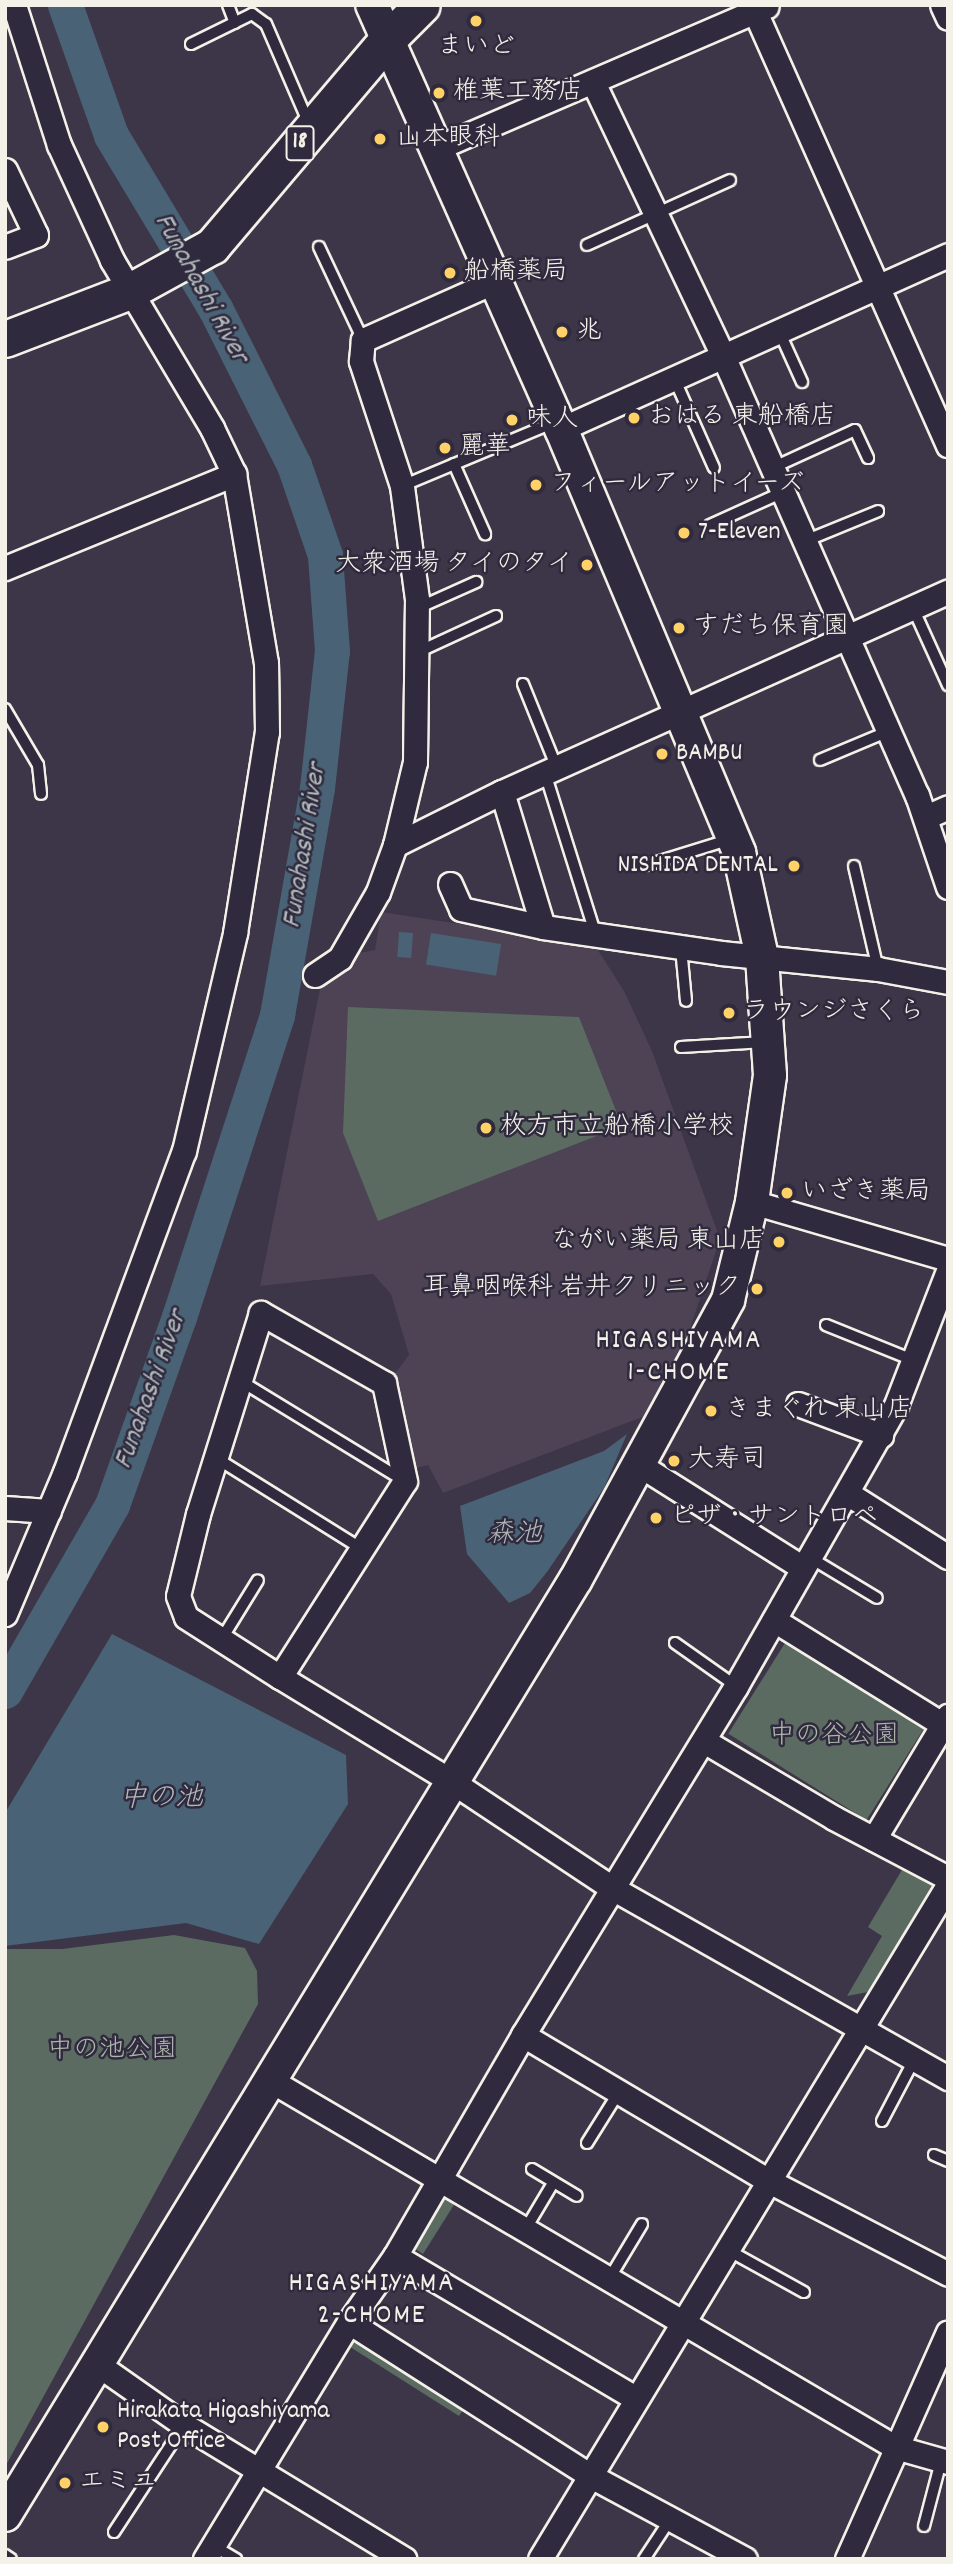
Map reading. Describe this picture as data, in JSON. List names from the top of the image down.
{
  "streets": {
    "main road": ["18"]
  },
  "districts": ["HIGASHIYAMA 1-CHOME", "HIGASHIYAMA 2-CHOME"],
  "water": ["Funahashi River", "森池", "中の池"],
  "parks": ["中の谷公園", "中の池公園"],
  "places": [
    "まいど",
    "椎葉工務店",
    "山本眼科",
    "船橋薬局",
    "兆",
    "おはる 東船橋店",
    "味人",
    "麗華",
    "フィールアットイーズ",
    "7-Eleven",
    "大衆酒場 タイのタイ",
    "すだち保育園",
    "BAMBU",
    "NISHIDA DENTAL",
    "ラウンジさくら",
    "枚方市立船橋小学校",
    "いざき薬局",
    "ながい薬局 東山店",
    "耳鼻咽喉科 岩井クリニック",
    "きまぐれ 東山店",
    "大寿司",
    "ピザ・サントロペ",
    "Hirakata Higashiyama Post Office",
    "エミユ"
  ]
}
